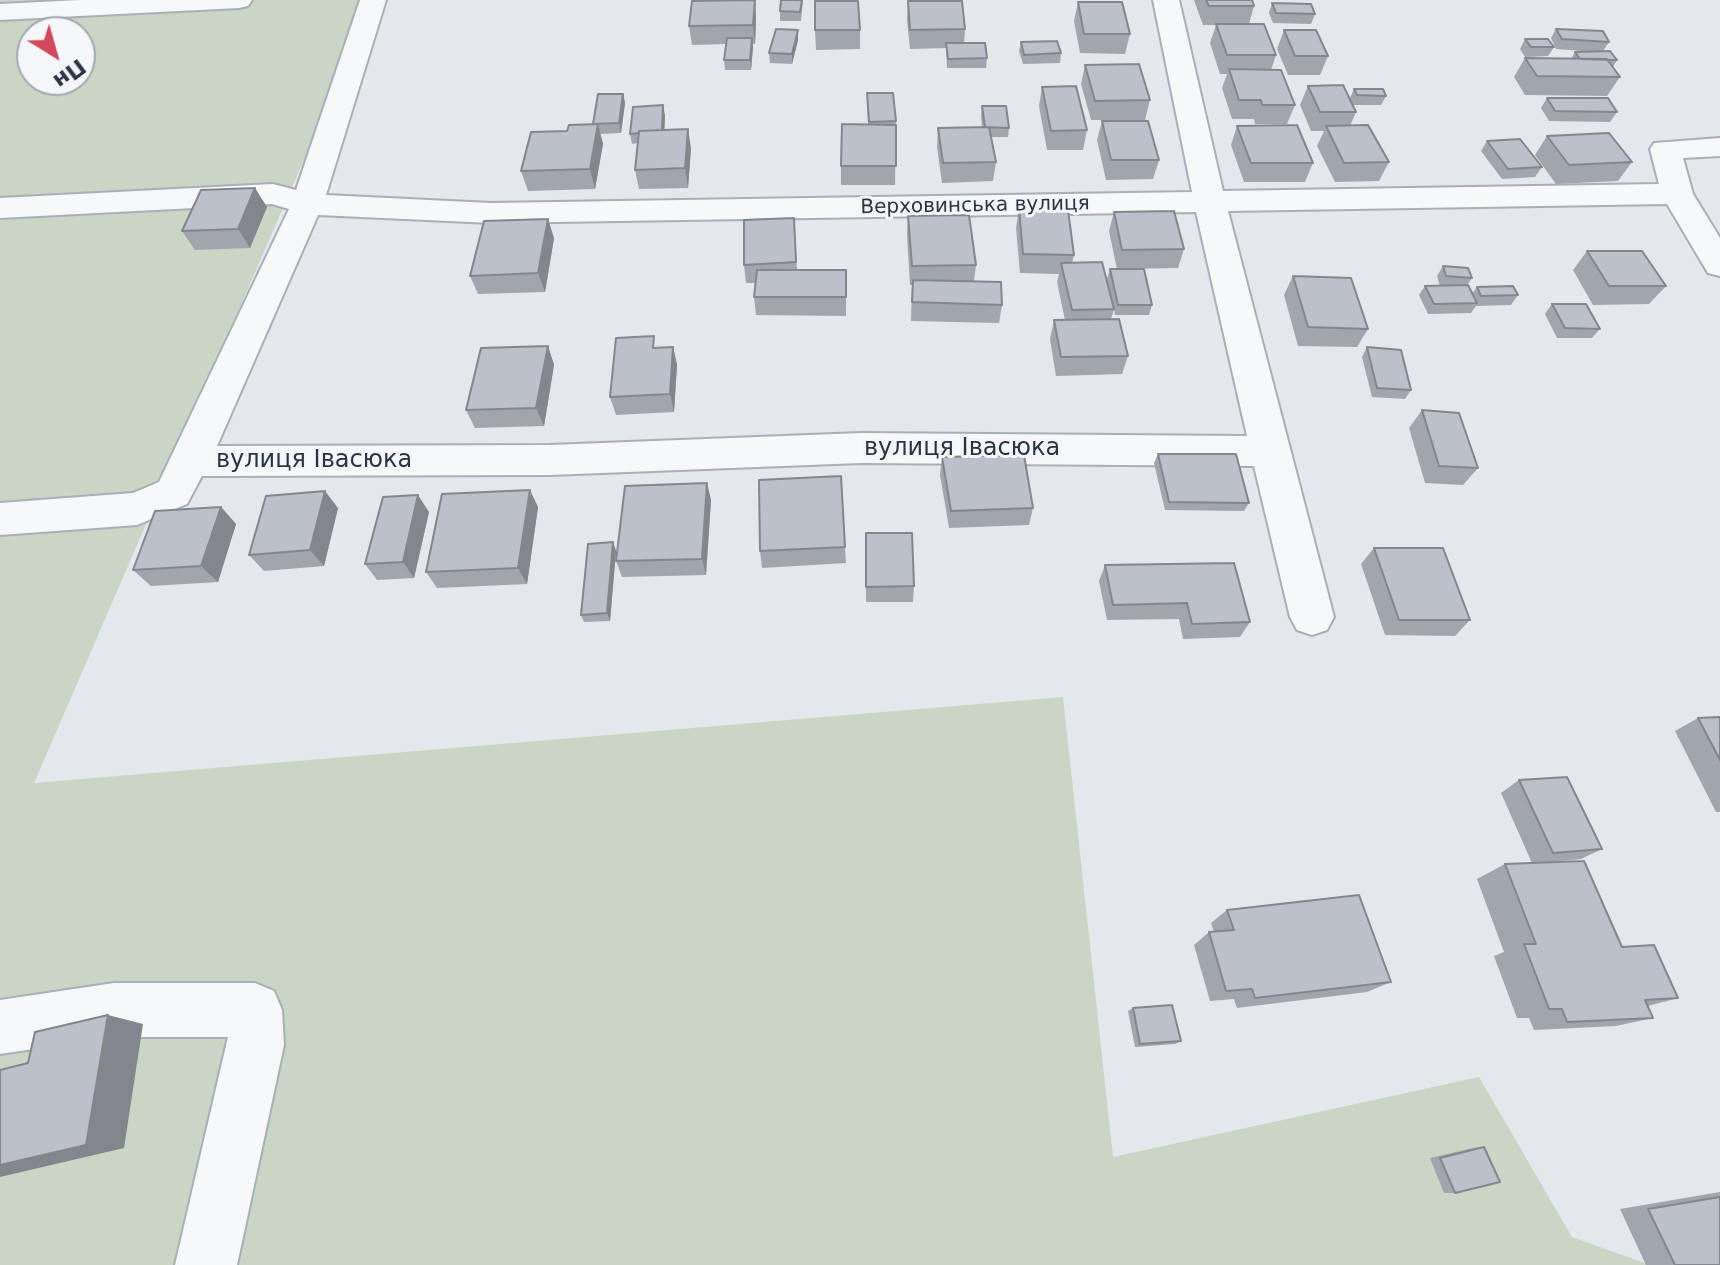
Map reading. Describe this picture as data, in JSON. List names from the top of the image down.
{
  "streets": {
    "street": ["Верховинська вулиця", "вулиця Івасюка"]
  },
  "north": "bottom right"
}
